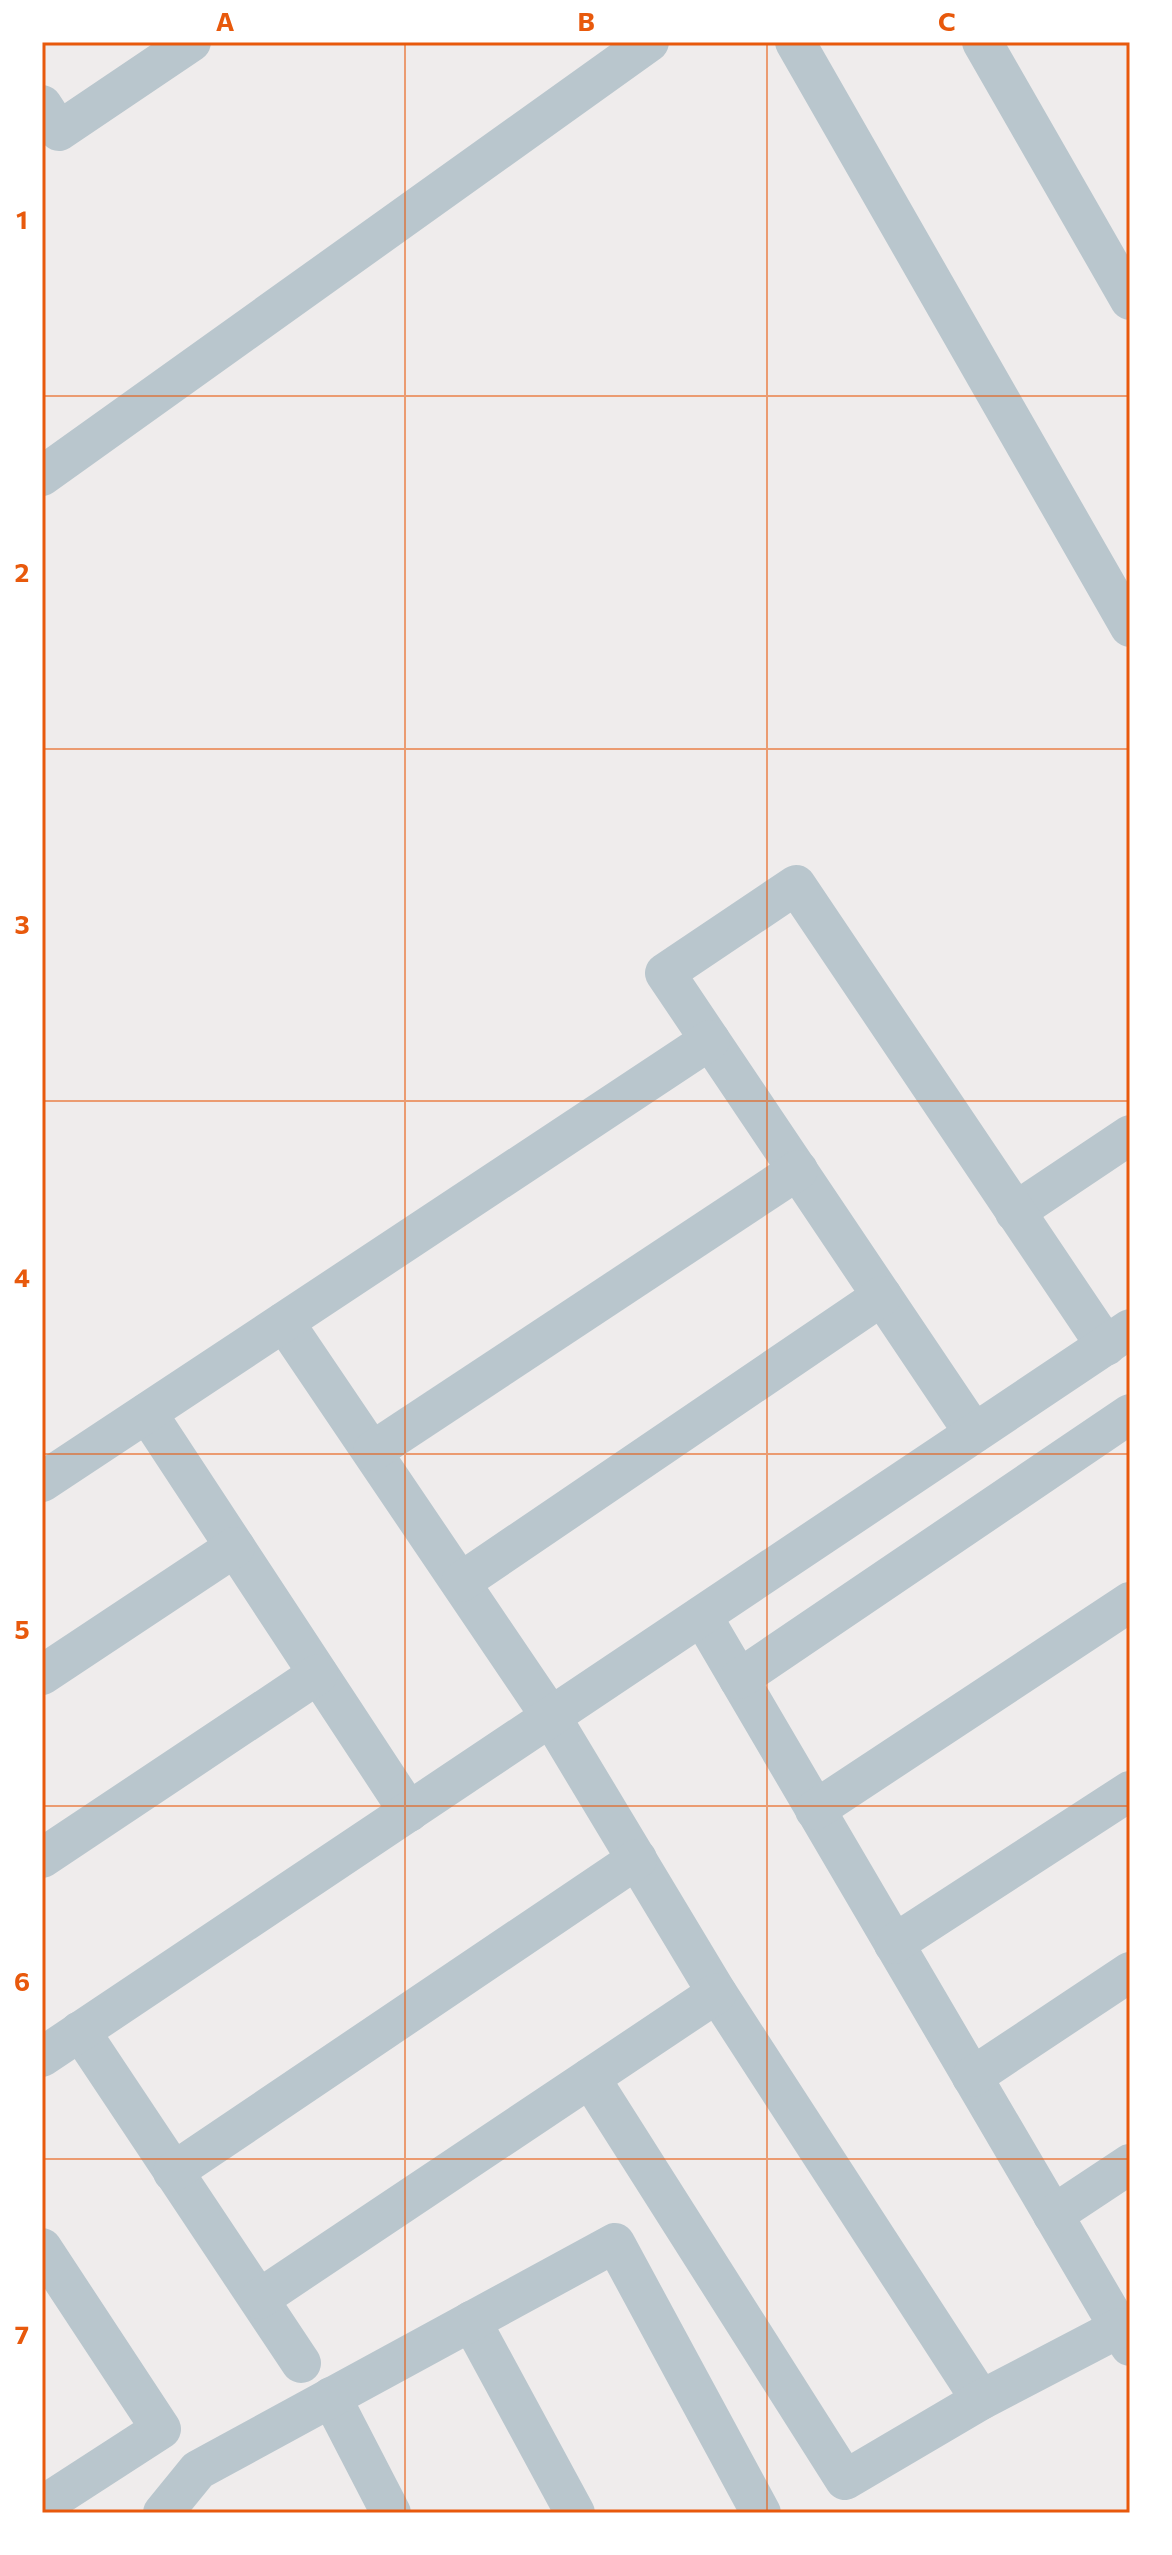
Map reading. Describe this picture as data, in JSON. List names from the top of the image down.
{
  "grid": {
    "columns": ["A", "B", "C"],
    "rows": [
      "1",
      "2",
      "3",
      "4",
      "5",
      "6",
      "7"
    ]
  }
}
